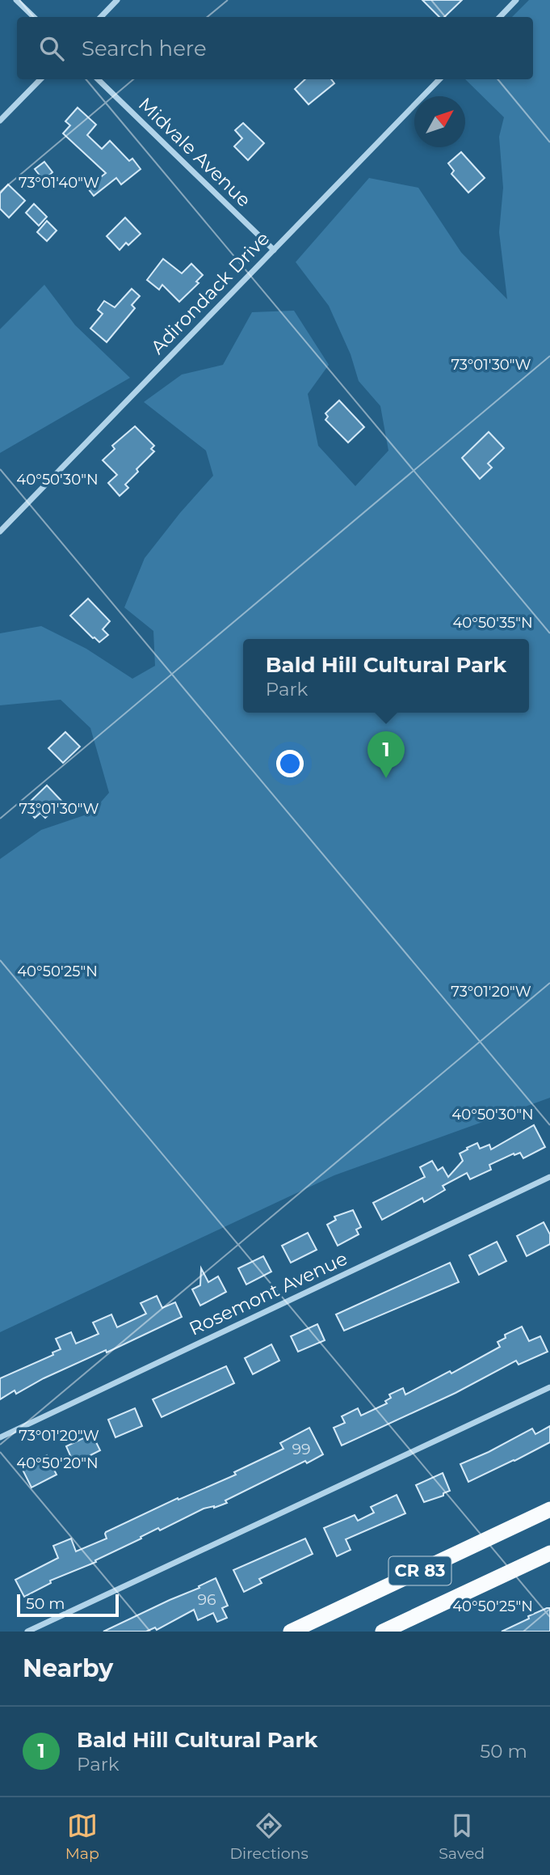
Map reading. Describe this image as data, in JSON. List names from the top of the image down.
{
  "streets": {
    "highway": ["CR 83"],
    "street": ["Midvale Avenue", "Adirondack Drive", "Rosemont Avenue"]
  },
  "crossings": [
    ["Midvale Avenue", "Adirondack Drive"]
  ],
  "house_numbers": ["99", "96"],
  "scale_bar": "50 m",
  "north": "top right",
  "page": {
    "search": "Search here",
    "popup": ["Bald Hill Cultural Park", "Park"],
    "pins": "1",
    "scale": "50 m",
    "heading": "Nearby",
    "list": [
      {
        "mark": "1",
        "name": "Bald Hill Cultural Park",
        "note": "Park",
        "value": "50 m"
      }
    ],
    "nav": ["Map", "Directions", "Saved"]
  },
  "coordinates": [
    "73°01'40\"W",
    "73°01'30\"W",
    "40°50'30\"N",
    "40°50'35\"N",
    "40°50'25\"N",
    "73°01'20\"W",
    "40°50'20\"N"
  ]
}
